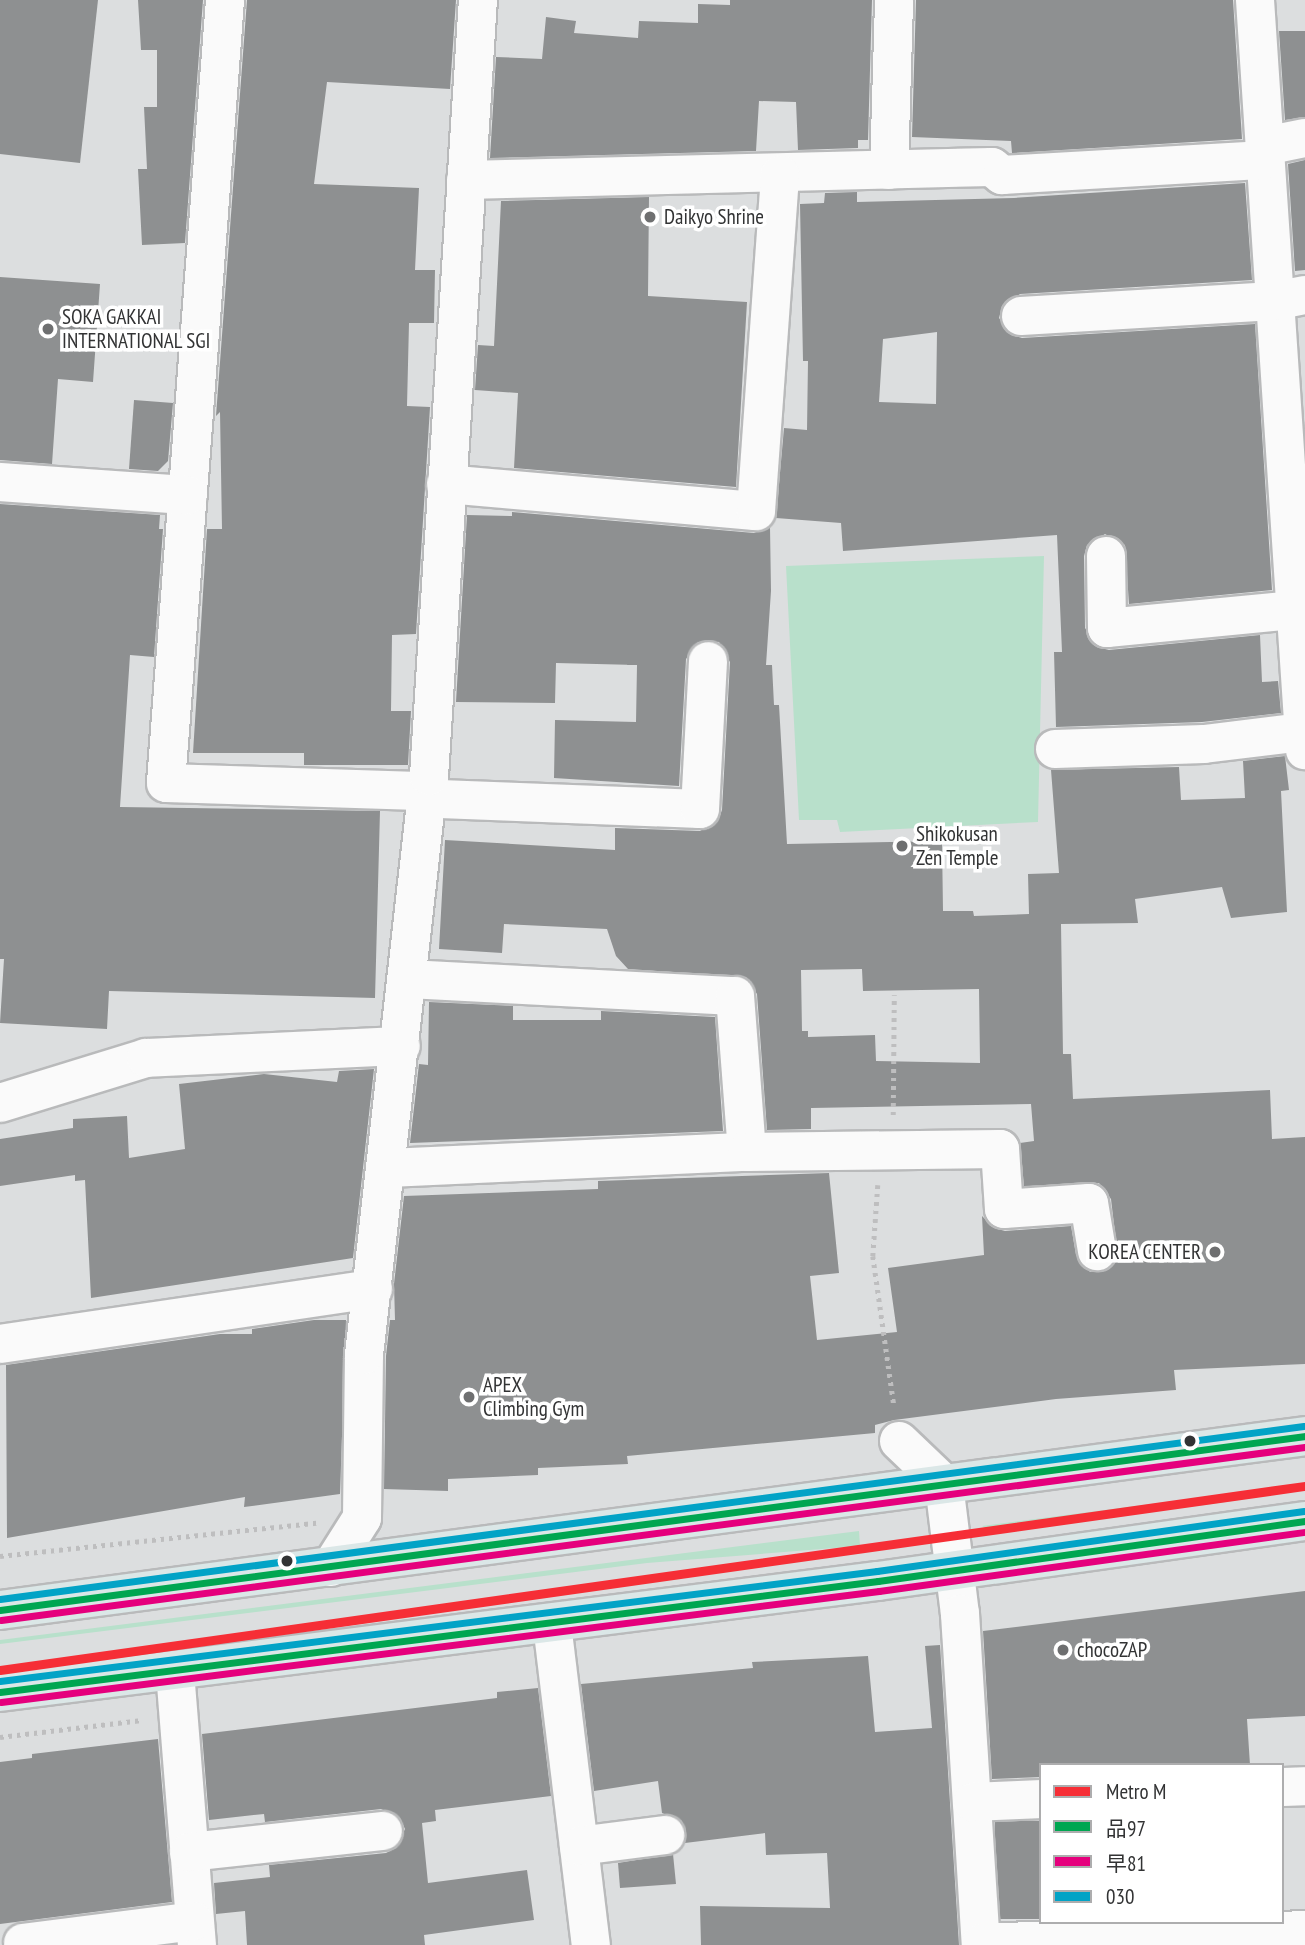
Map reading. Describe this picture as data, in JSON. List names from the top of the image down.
{
  "places": [
    "Daikyo Shrine",
    "SOKA GAKKAI INTERNATIONAL SGI",
    "Shikokusan Zen Temple",
    "KOREA CENTER",
    "APEX Climbing Gym",
    "chocoZAP"
  ],
  "lines": [
    "transit line 030",
    "transit line 品97",
    "transit line 早81",
    "metro line M"
  ],
  "legend": [
    "Metro M",
    "品97",
    "早81",
    "030"
  ]
}
